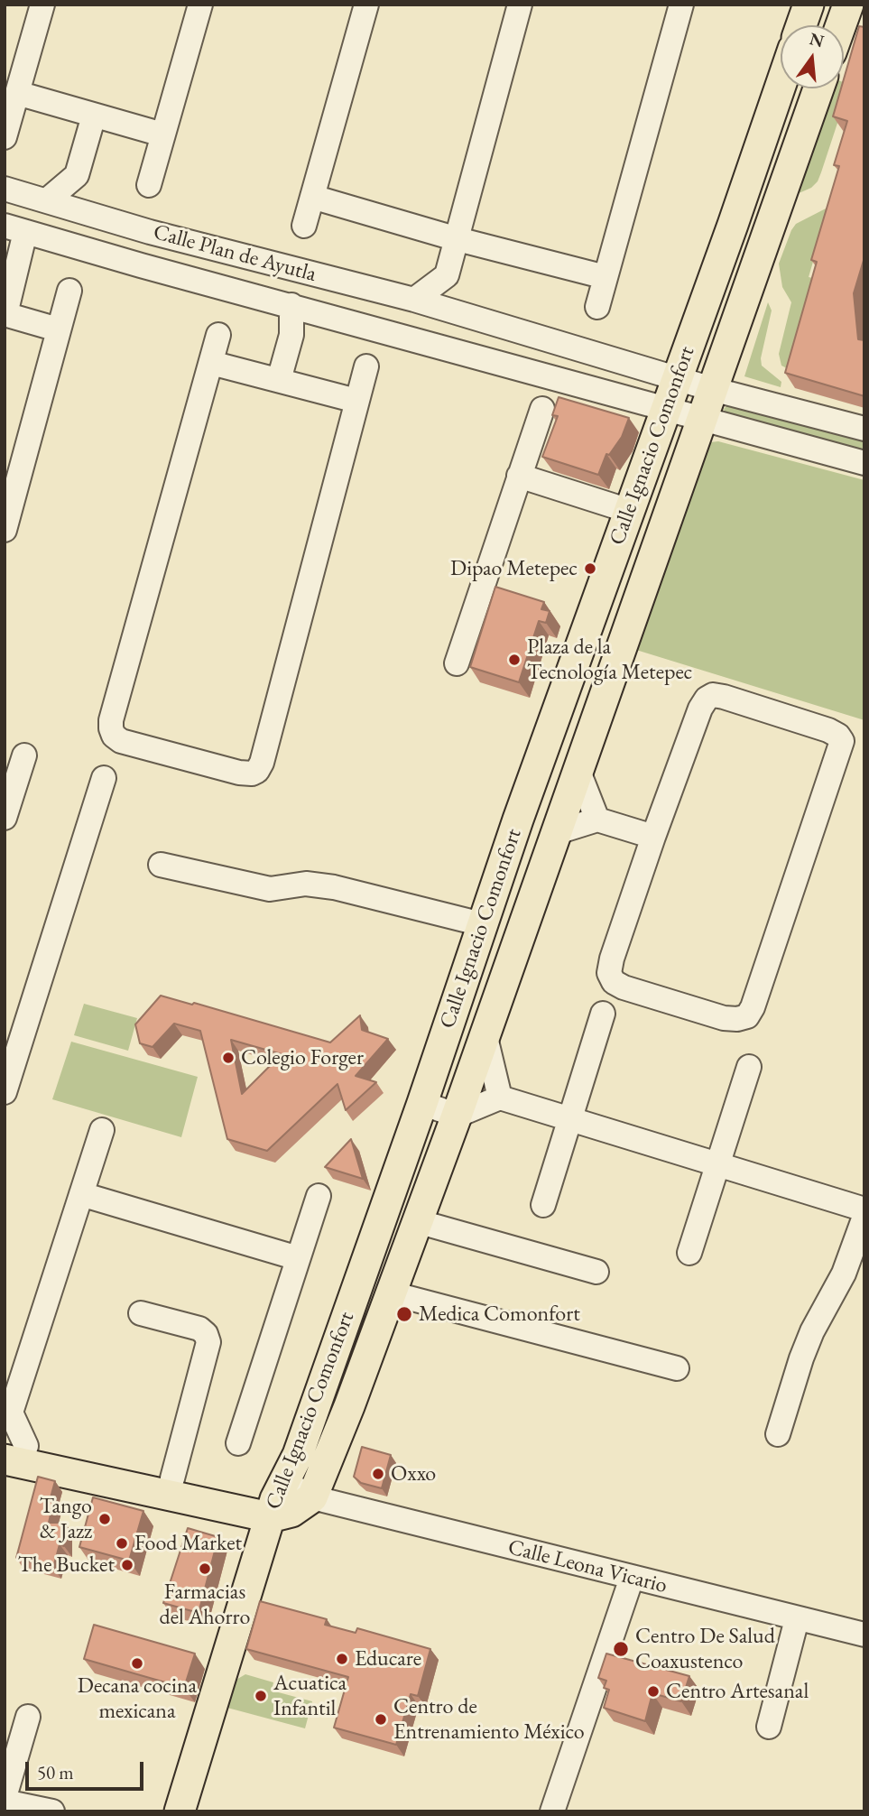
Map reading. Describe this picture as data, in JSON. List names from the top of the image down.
{
  "streets": {
    "main road": ["Calle Ignacio Comonfort"],
    "street": ["Calle Plan de Ayutla", "Calle Leona Vicario"]
  },
  "crossings": [
    ["Calle Plan de Ayutla", "Calle Ignacio Comonfort"],
    ["Calle Ignacio Comonfort", "Calle Leona Vicario"]
  ],
  "places": [
    "Dipao Metepec",
    "Plaza de la Tecnología Metepec",
    "Colegio Forger",
    "Medica Comonfort",
    "Oxxo",
    "Tango & Jazz",
    "Food Market",
    "The Bucket",
    "Farmacias del Ahorro",
    "Centro De Salud Coaxustenco",
    "Educare",
    "Decana cocina mexicana",
    "Centro Artesanal",
    "Acuatica Infantil",
    "Centro de Entrenamiento México"
  ],
  "scale_bar": "50 m",
  "north": "top"
}
